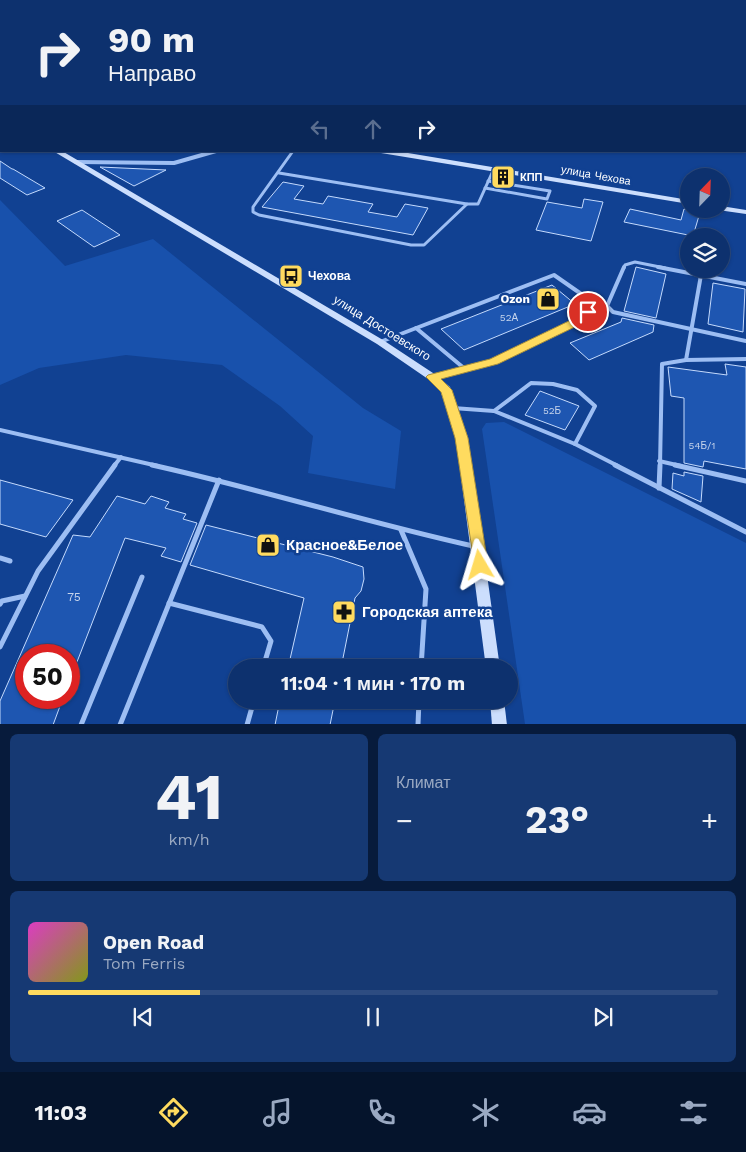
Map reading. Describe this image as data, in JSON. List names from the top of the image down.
{
  "streets": {
    "main road": ["улица Чехова", "улица Достоевского"]
  },
  "places": {
    "building": ["КПП"],
    "bus stop": ["Чехова"],
    "shop": ["Ozon", "Красное&Белое"],
    "pharmacy": ["Городская аптека"]
  },
  "house_numbers": [
    "52А",
    "52Б",
    "54Б/1",
    "75"
  ],
  "north": "top right",
  "page": {
    "turn": ["90 m", "Направо"],
    "limit": "50",
    "trip": "11:04 · 1 мин · 170 m",
    "tile": [
      ["41", "km/h"],
      "Климат"
    ],
    "heat": ["−", "23°", "+"],
    "song": ["Open Road", "Tom Ferris"],
    "tabs": "11:03"
  }
}
